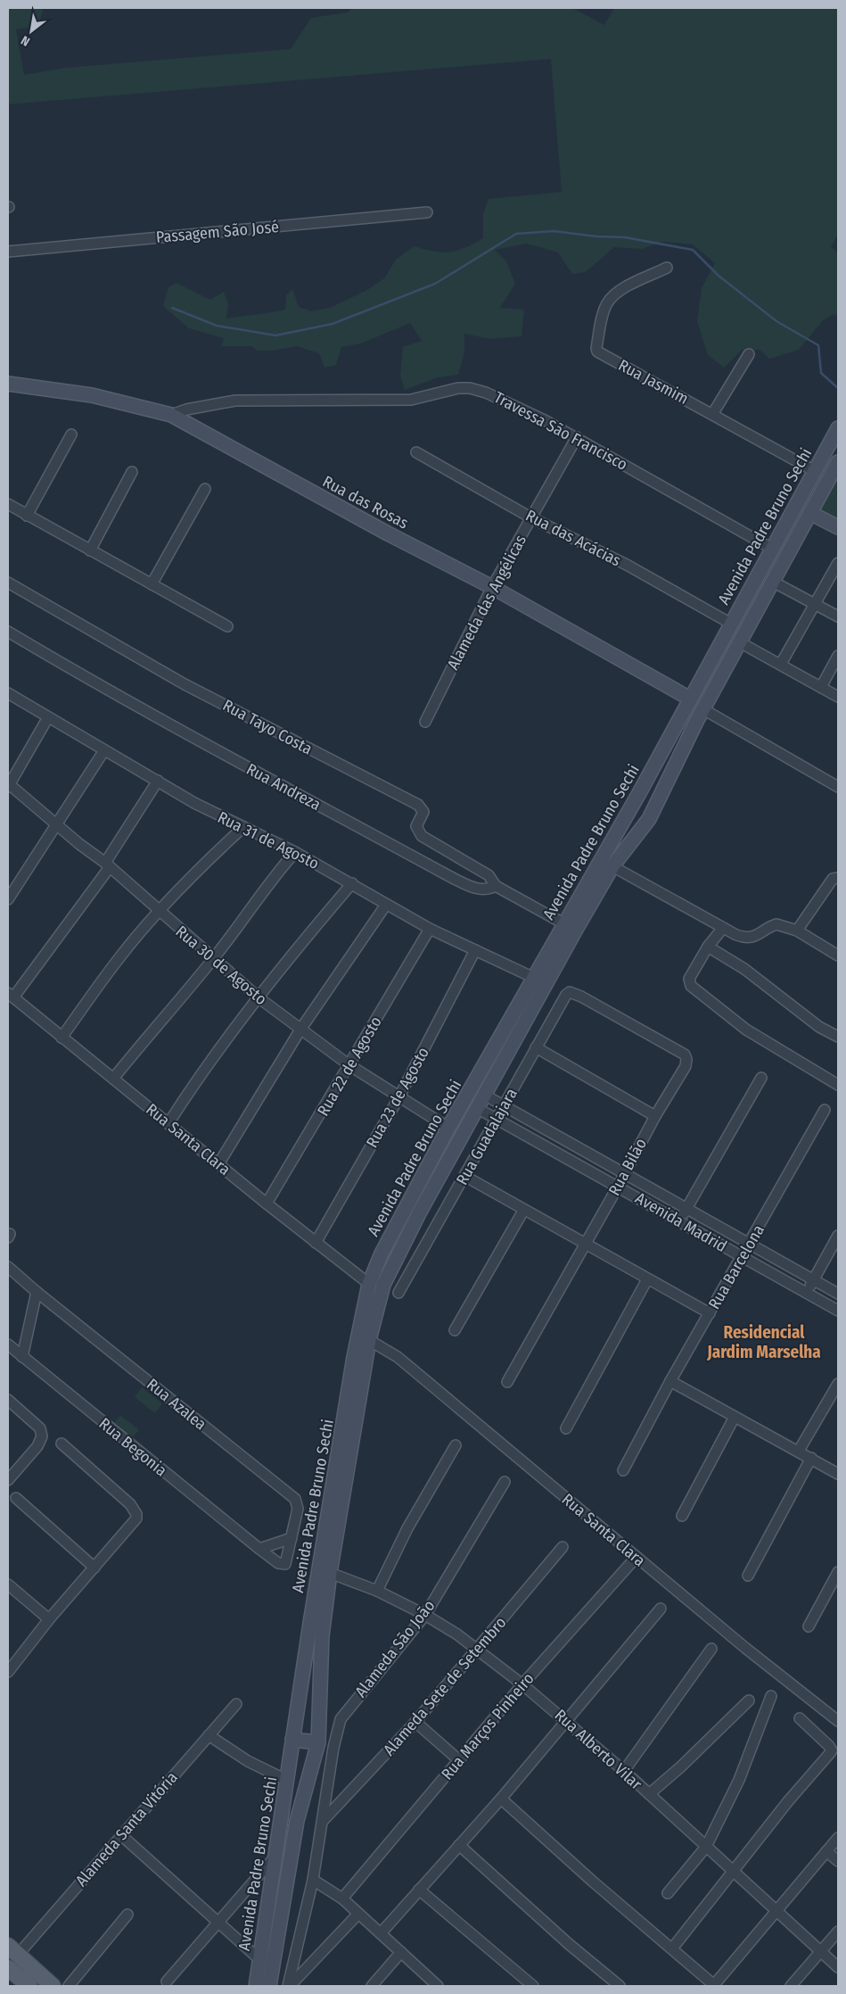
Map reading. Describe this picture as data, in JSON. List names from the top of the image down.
{
  "streets": {
    "main road": ["Rua das Rosas", "Avenida Padre Bruno Sechi"],
    "street": [
      "Passagem São José",
      "Rua Jasmim",
      "Travessa São Francisco",
      "Rua das Acácias",
      "Alameda das Angélicas",
      "Rua Tayo Costa",
      "Rua Andreza",
      "Rua 31 de Agosto",
      "Rua 30 de Agosto",
      "Rua 22 de Agosto",
      "Rua 23 de Agosto",
      "Rua Guadalajara",
      "Rua Santa Clara",
      "Rua Bilão",
      "Avenida Madrid",
      "Rua Barcelona",
      "Rua Azalea",
      "Rua Begonia",
      "Alameda São João",
      "Alameda Sete de Setembro",
      "Rua Marços Pinheiro",
      "Rua Alberto Vilar",
      "Alameda Santa Vitória"
    ]
  },
  "crossings": [
    ["Rua Jasmim", "Avenida Padre Bruno Sechi"],
    ["Travessa São Francisco", "Rua das Rosas"],
    ["Travessa São Francisco", "Avenida Padre Bruno Sechi"],
    ["Travessa São Francisco", "Alameda das Angélicas"],
    ["Rua das Rosas", "Avenida Padre Bruno Sechi"],
    ["Rua das Rosas", "Alameda das Angélicas"],
    ["Avenida Padre Bruno Sechi", "Rua das Acácias"],
    ["Avenida Padre Bruno Sechi", "Rua 31 de Agosto"],
    ["Avenida Padre Bruno Sechi", "Rua 30 de Agosto"],
    ["Avenida Padre Bruno Sechi", "Rua Santa Clara"],
    ["Avenida Padre Bruno Sechi", "Avenida Madrid"],
    ["Avenida Padre Bruno Sechi", "Rua Alberto Vilar"],
    ["Rua das Acácias", "Alameda das Angélicas"],
    ["Rua Tayo Costa", "Rua Andreza"],
    ["Rua 31 de Agosto", "Rua 22 de Agosto"],
    ["Rua 31 de Agosto", "Rua 23 de Agosto"],
    ["Rua 30 de Agosto", "Rua 22 de Agosto"],
    ["Rua 30 de Agosto", "Rua 23 de Agosto"],
    ["Rua 22 de Agosto", "Rua Santa Clara"],
    ["Rua 23 de Agosto", "Rua Santa Clara"],
    ["Rua Guadalajara", "Rua Bilão"],
    ["Rua Guadalajara", "Avenida Madrid"],
    ["Rua Santa Clara", "Rua Marços Pinheiro"],
    ["Rua Bilão", "Avenida Madrid"],
    ["Avenida Madrid", "Rua Barcelona"],
    ["Rua Azalea", "Rua Begonia"],
    ["Alameda São João", "Alameda Sete de Setembro"],
    ["Alameda São João", "Rua Alberto Vilar"],
    ["Alameda Sete de Setembro", "Rua Alberto Vilar"],
    ["Rua Marços Pinheiro", "Rua Alberto Vilar"]
  ],
  "districts": ["Residencial Jardim Marselha"],
  "north": "bottom left"
}
